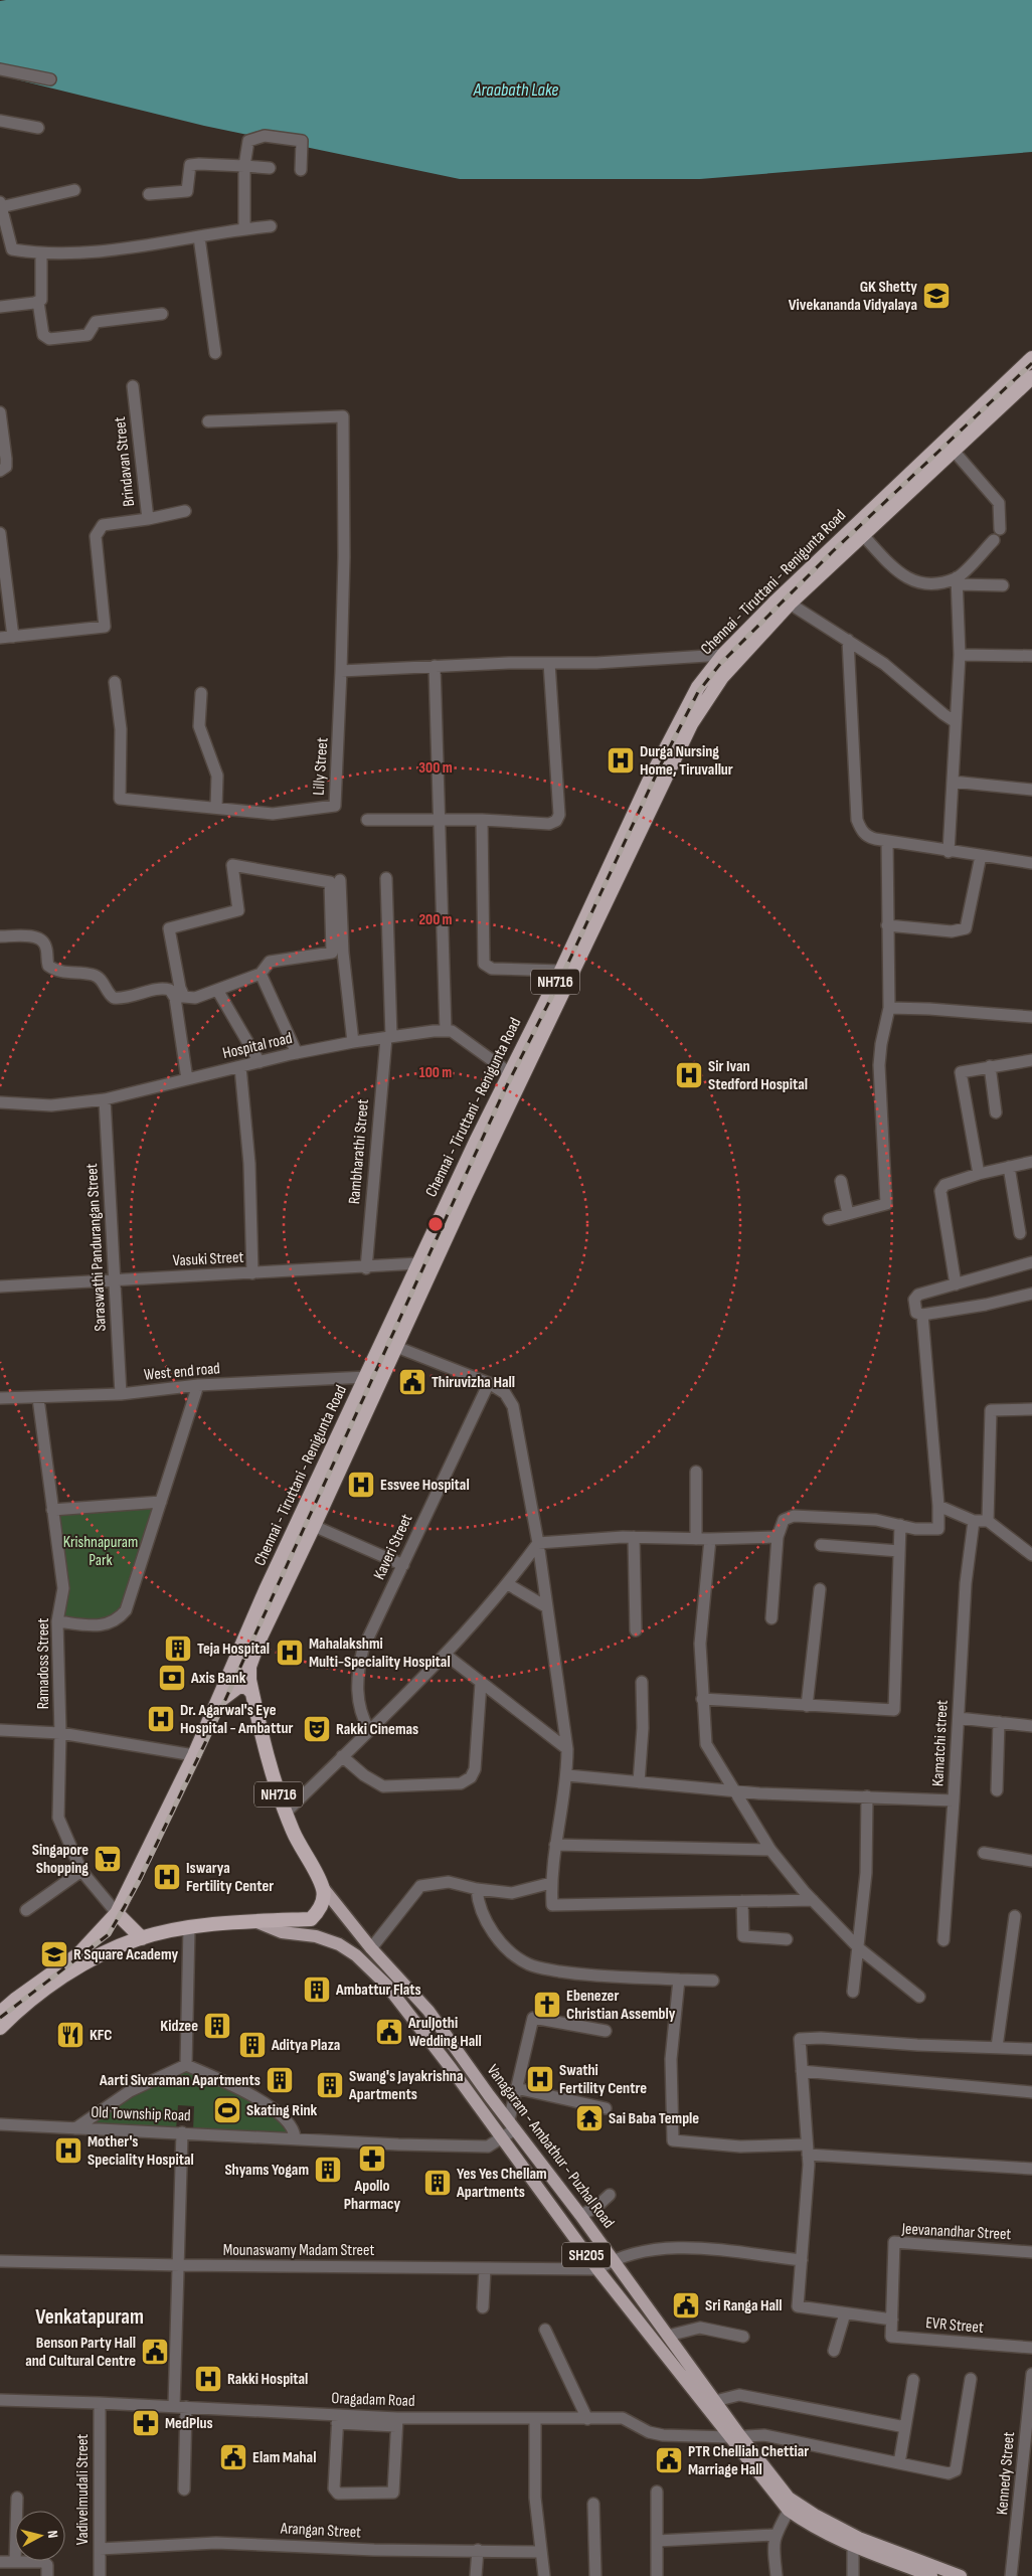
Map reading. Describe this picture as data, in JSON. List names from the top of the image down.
{
  "streets": {
    "highway": ["Chennai - Tiruttani - Renigunta Road", "NH716", "Vanagaram - Ambathur - Puzhal Road"],
    "main road": ["SH205"],
    "street": [
      "Brindavan Street",
      "Lilly Street",
      "Hospital road",
      "Rambharathi Street",
      "Saraswathi Pandurangan Street",
      "Vasuki Street",
      "West end road",
      "Kaveri Street",
      "Ramadoss Street",
      "Kamatchi street",
      "Old Township Road",
      "Jeevanandhar Street",
      "Mounaswamy Madam Street",
      "EVR Street",
      "Oragadam Road",
      "Kennedy Street",
      "Vadivelmudali Street",
      "Arangan Street"
    ]
  },
  "crossings": [
    ["Chennai - Tiruttani - Renigunta Road", "Vasuki Street"],
    ["Chennai - Tiruttani - Renigunta Road", "West end road"],
    ["Chennai - Tiruttani - Renigunta Road", "Ramadoss Street"],
    ["Chennai - Tiruttani - Renigunta Road", "Vanagaram - Ambathur - Puzhal Road"],
    ["Hospital road", "Rambharathi Street"],
    ["Hospital road", "Saraswathi Pandurangan Street"],
    ["Rambharathi Street", "Vasuki Street"],
    ["Saraswathi Pandurangan Street", "Vasuki Street"],
    ["Saraswathi Pandurangan Street", "West end road"],
    ["West end road", "Ramadoss Street"],
    ["Old Township Road", "Vanagaram - Ambathur - Puzhal Road"],
    ["Vanagaram - Ambathur - Puzhal Road", "Mounaswamy Madam Street"],
    ["Vanagaram - Ambathur - Puzhal Road", "Oragadam Road"],
    ["Jeevanandhar Street", "EVR Street"],
    ["Oragadam Road", "Vadivelmudali Street"],
    ["Vadivelmudali Street", "Arangan Street"]
  ],
  "districts": ["Venkatapuram"],
  "water": ["Araabath Lake"],
  "parks": ["Krishnapuram Park"],
  "places": {
    "school or university": ["GK Shetty Vivekananda Vidyalaya", "R Square Academy"],
    "hospital": [
      "Durga Nursing Home, Tiruvallur",
      "Sir Ivan Stedford Hospital",
      "Essvee Hospital",
      "Mahalakshmi Multi-Speciality Hospital",
      "Dr. Agarwal's Eye Hospital - Ambattur",
      "Iswarya Fertility Center",
      "Swathi Fertility Centre",
      "Mother's Speciality Hospital",
      "Rakki Hospital"
    ],
    "public building": [
      "Thiruvizha Hall",
      "ArulJothi Wedding Hall",
      "Sri Ranga Hall",
      "Benson Party Hall and Cultural Centre",
      "Elam Mahal",
      "PTR Chelliah Chettiar Marriage Hall"
    ],
    "building": [
      "Teja Hospital",
      "Ambattur Flats",
      "Kidzee",
      "Aditya Plaza",
      "Aarti Sivaraman Apartments",
      "Swang's Jayakrishna Apartments",
      "Shyams Yogam",
      "Yes Yes Chellam Apartments"
    ],
    "bank": ["Axis Bank"],
    "theatre": ["Rakki Cinemas"],
    "supermarket": ["Singapore Shopping"],
    "church": ["Ebenezer Christian Assembly"],
    "restaurant": ["KFC"],
    "sports": ["Skating Rink"],
    "temple": ["Sai Baba Temple"],
    "pharmacy": ["Apollo Pharmacy", "MedPlus"]
  },
  "north": "right",
  "rings": ["300 m", "200 m", "100 m"]
}
